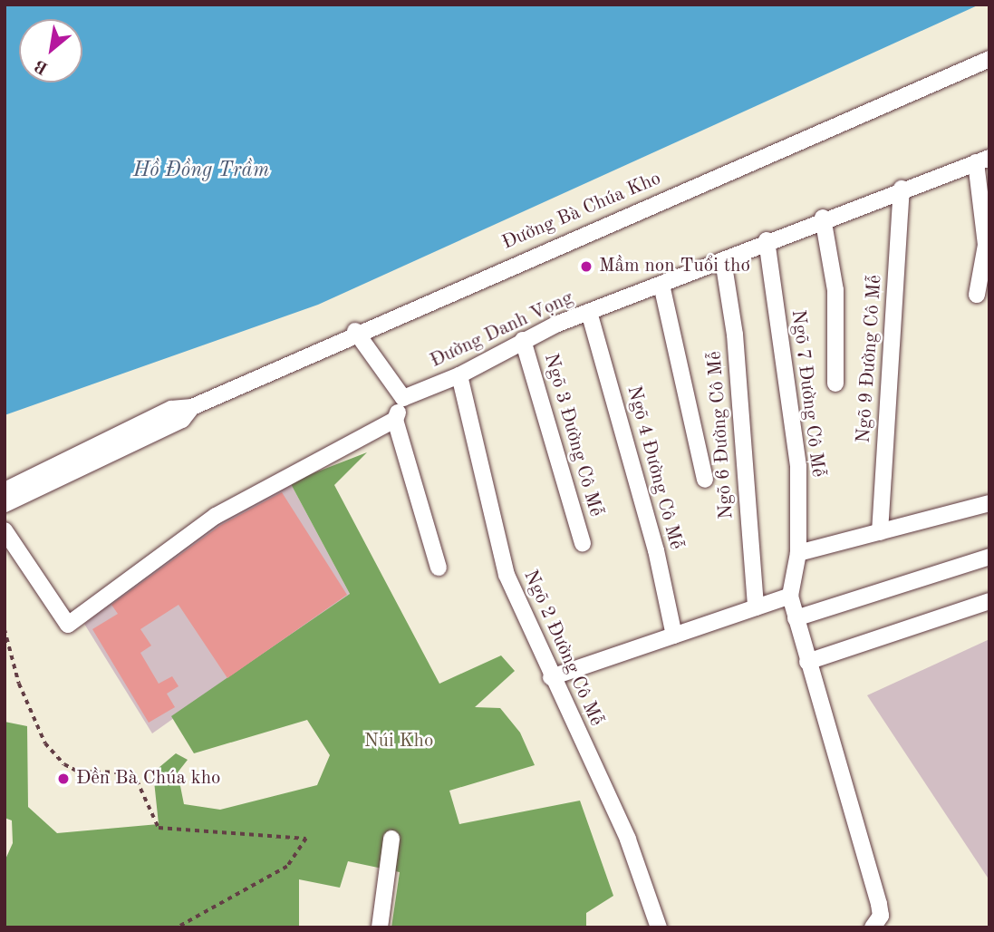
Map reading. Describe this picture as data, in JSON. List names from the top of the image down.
{
  "streets": {
    "street": [
      "Đường Bà Chúa Kho",
      "Đường Danh Vọng",
      "Ngõ 9 Đường Cô Mễ",
      "Ngõ 7 Đường Cô Mễ",
      "Ngõ 3 Đường Cô Mễ",
      "Ngõ 6 Đường Cô Mễ",
      "Ngõ 4 Đường Cô Mễ",
      "Ngõ 2 Đường Cô Mễ"
    ]
  },
  "crossings": [
    ["Đường Danh Vọng", "Ngõ 9 Đường Cô Mễ"],
    ["Đường Danh Vọng", "Ngõ 7 Đường Cô Mễ"],
    ["Đường Danh Vọng", "Ngõ 3 Đường Cô Mễ"],
    ["Đường Danh Vọng", "Ngõ 6 Đường Cô Mễ"],
    ["Đường Danh Vọng", "Ngõ 4 Đường Cô Mễ"],
    ["Đường Danh Vọng", "Ngõ 2 Đường Cô Mễ"]
  ],
  "water": ["Hồ Đồng Trầm"],
  "parks": ["Núi Kho"],
  "places": ["Mầm non Tuổi thơ", "Đền Bà Chúa kho"],
  "north": "bottom left"
}
